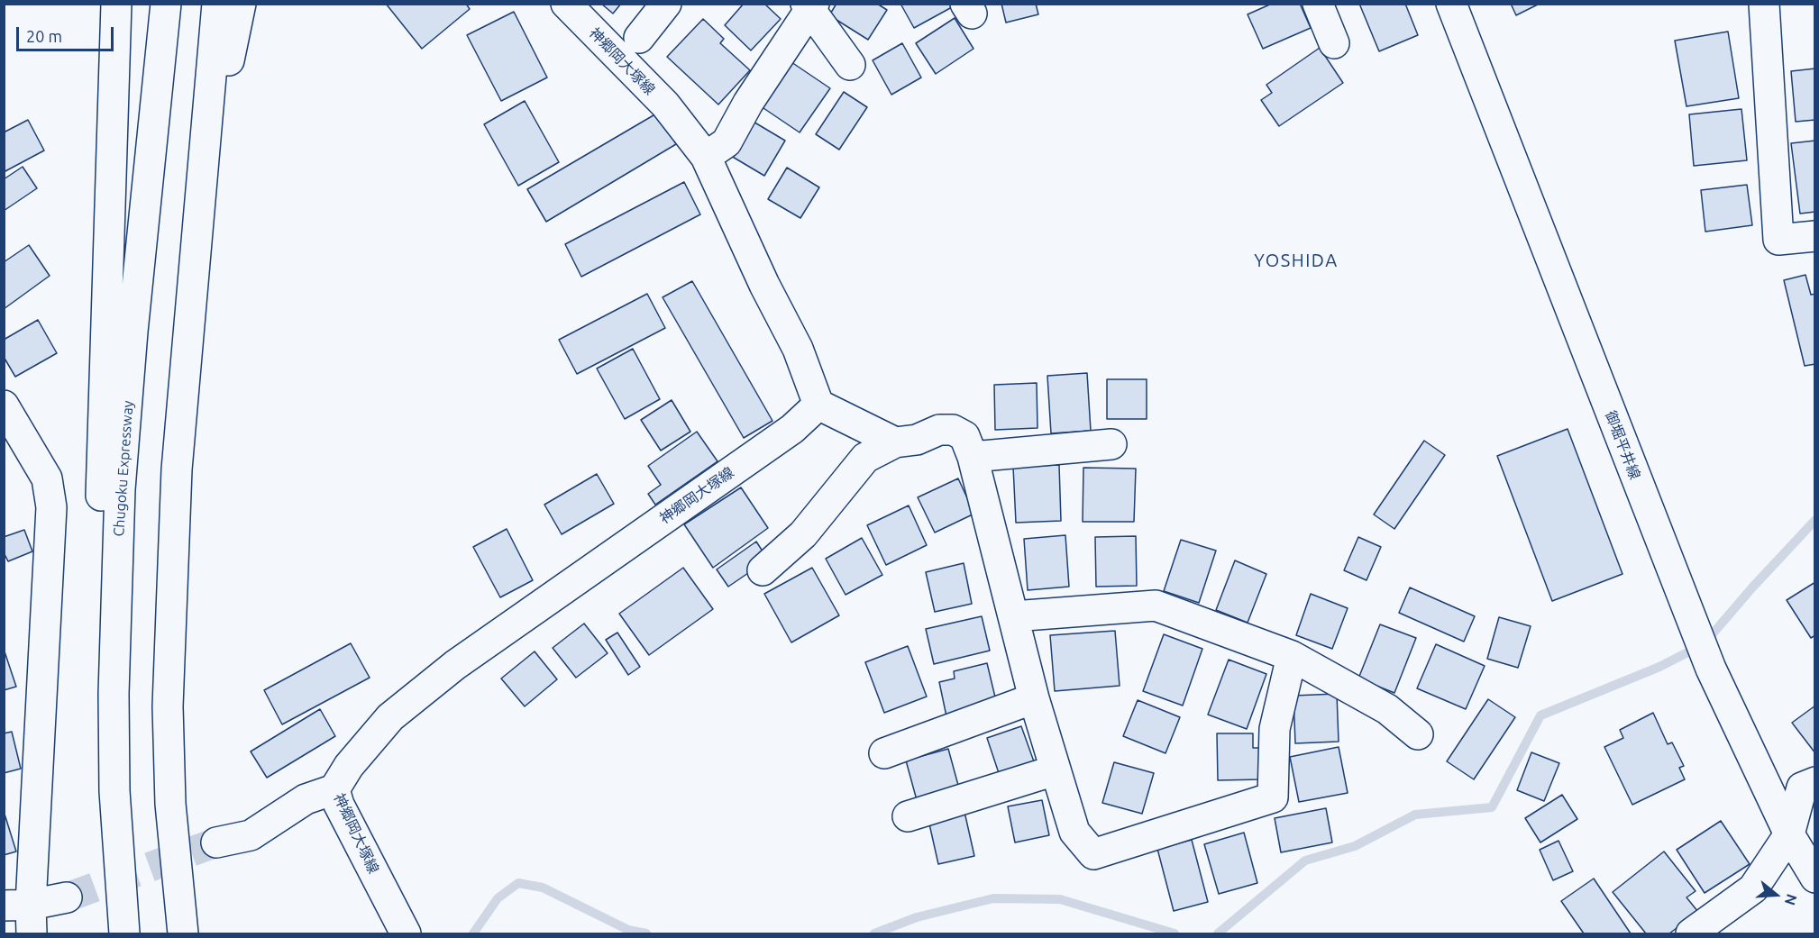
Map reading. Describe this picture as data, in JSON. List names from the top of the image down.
{
  "streets": {
    "main road": ["神郷岡大塚線", "御堀平井線", "Chugoku Expressway"]
  },
  "districts": ["YOSHIDA"],
  "scale_bar": "20 m",
  "north": "right"
}
